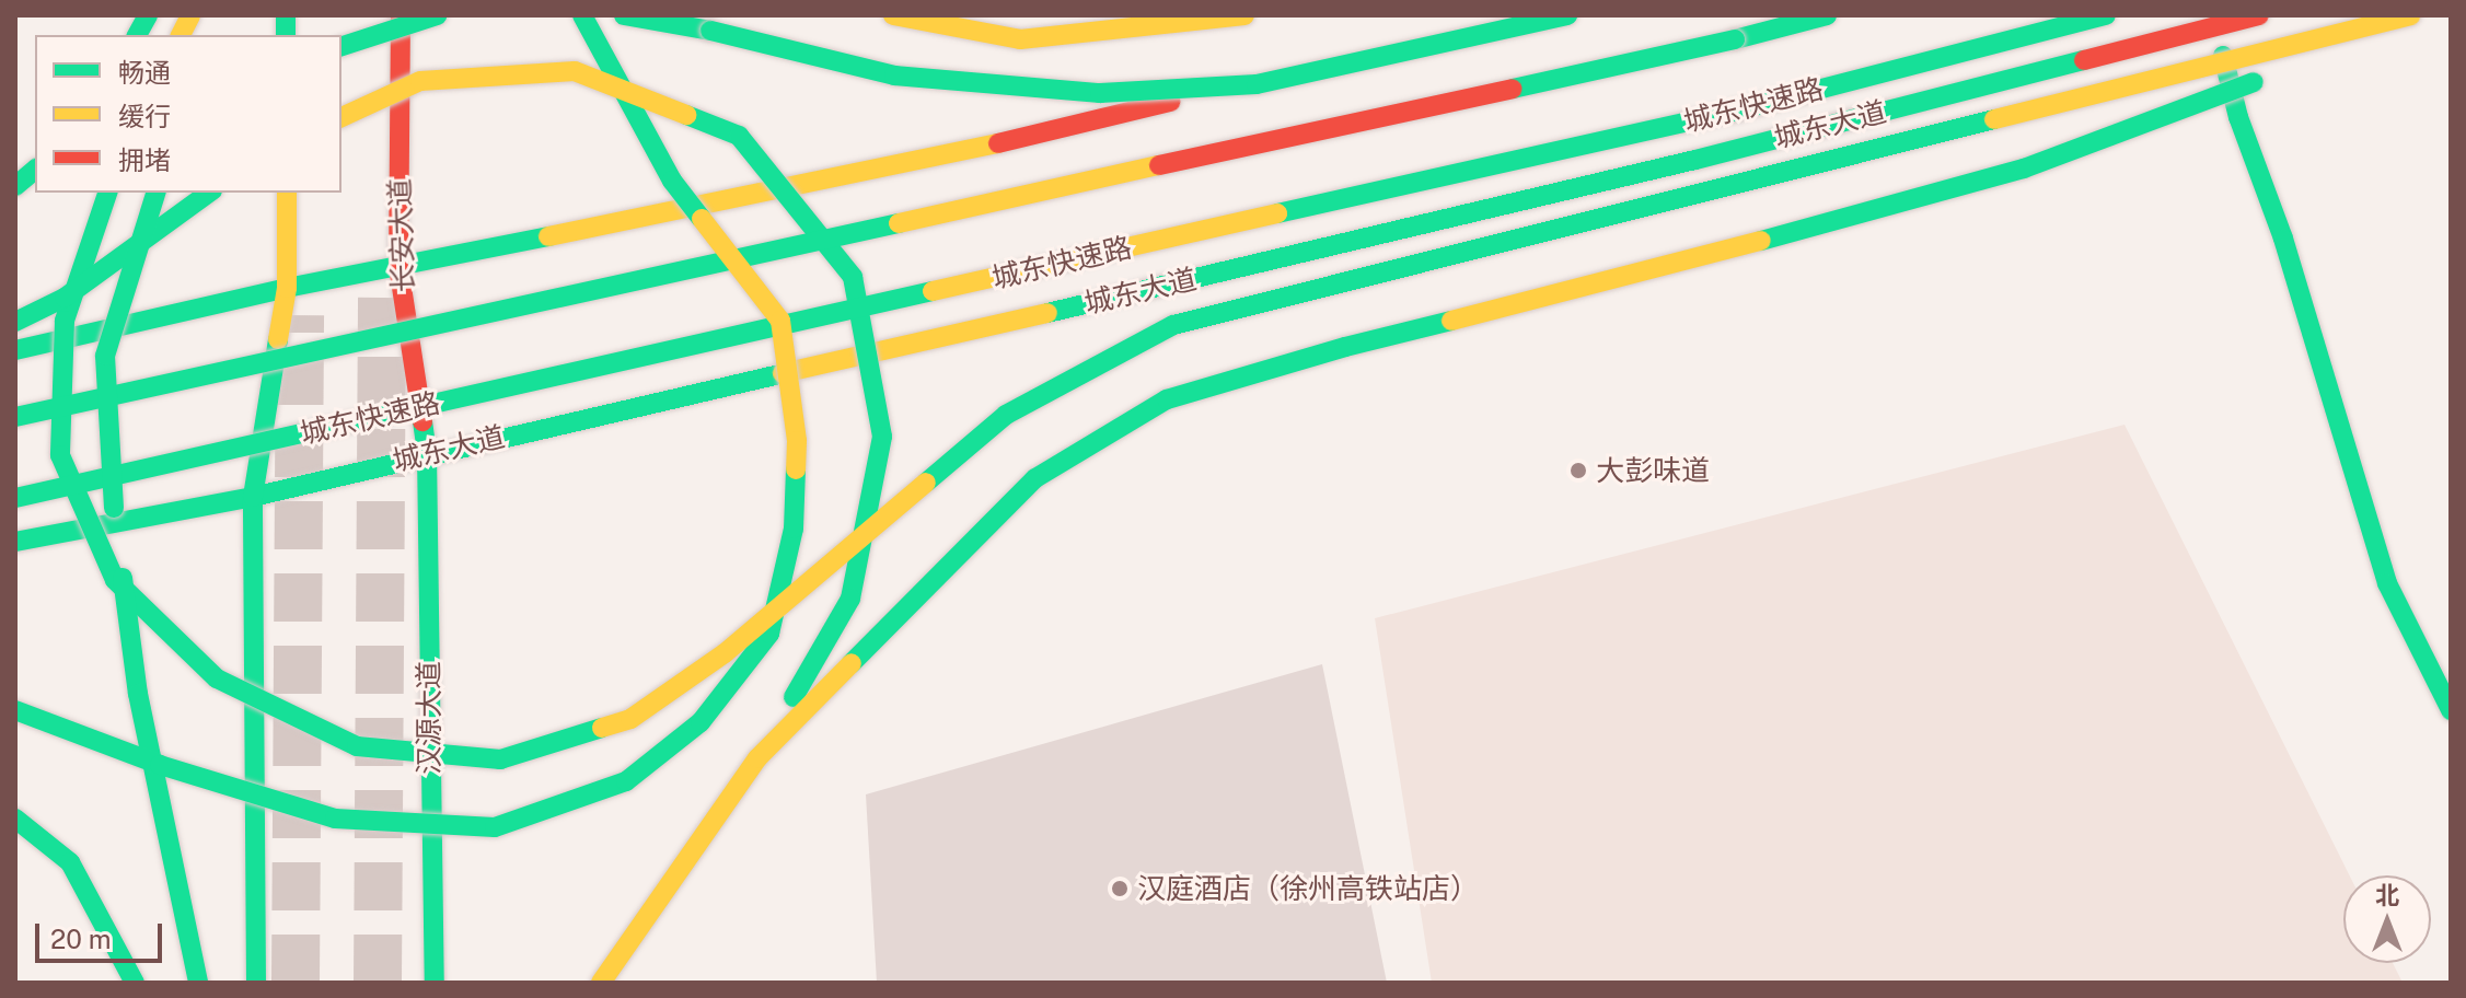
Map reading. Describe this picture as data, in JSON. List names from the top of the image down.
{
  "streets": {
    "main road": [
      "城东快速路",
      "城东大道",
      "长安大道",
      "汉源大道"
    ]
  },
  "crossings": [
    ["城东大道", "长安大道"],
    ["城东大道", "汉源大道"],
    ["长安大道", "汉源大道"]
  ],
  "places": ["大彭味道", "汉庭酒店（徐州高铁站店）"],
  "legend": ["畅通", "缓行", "拥堵"],
  "scale_bar": "20 m",
  "north": "top"
}
